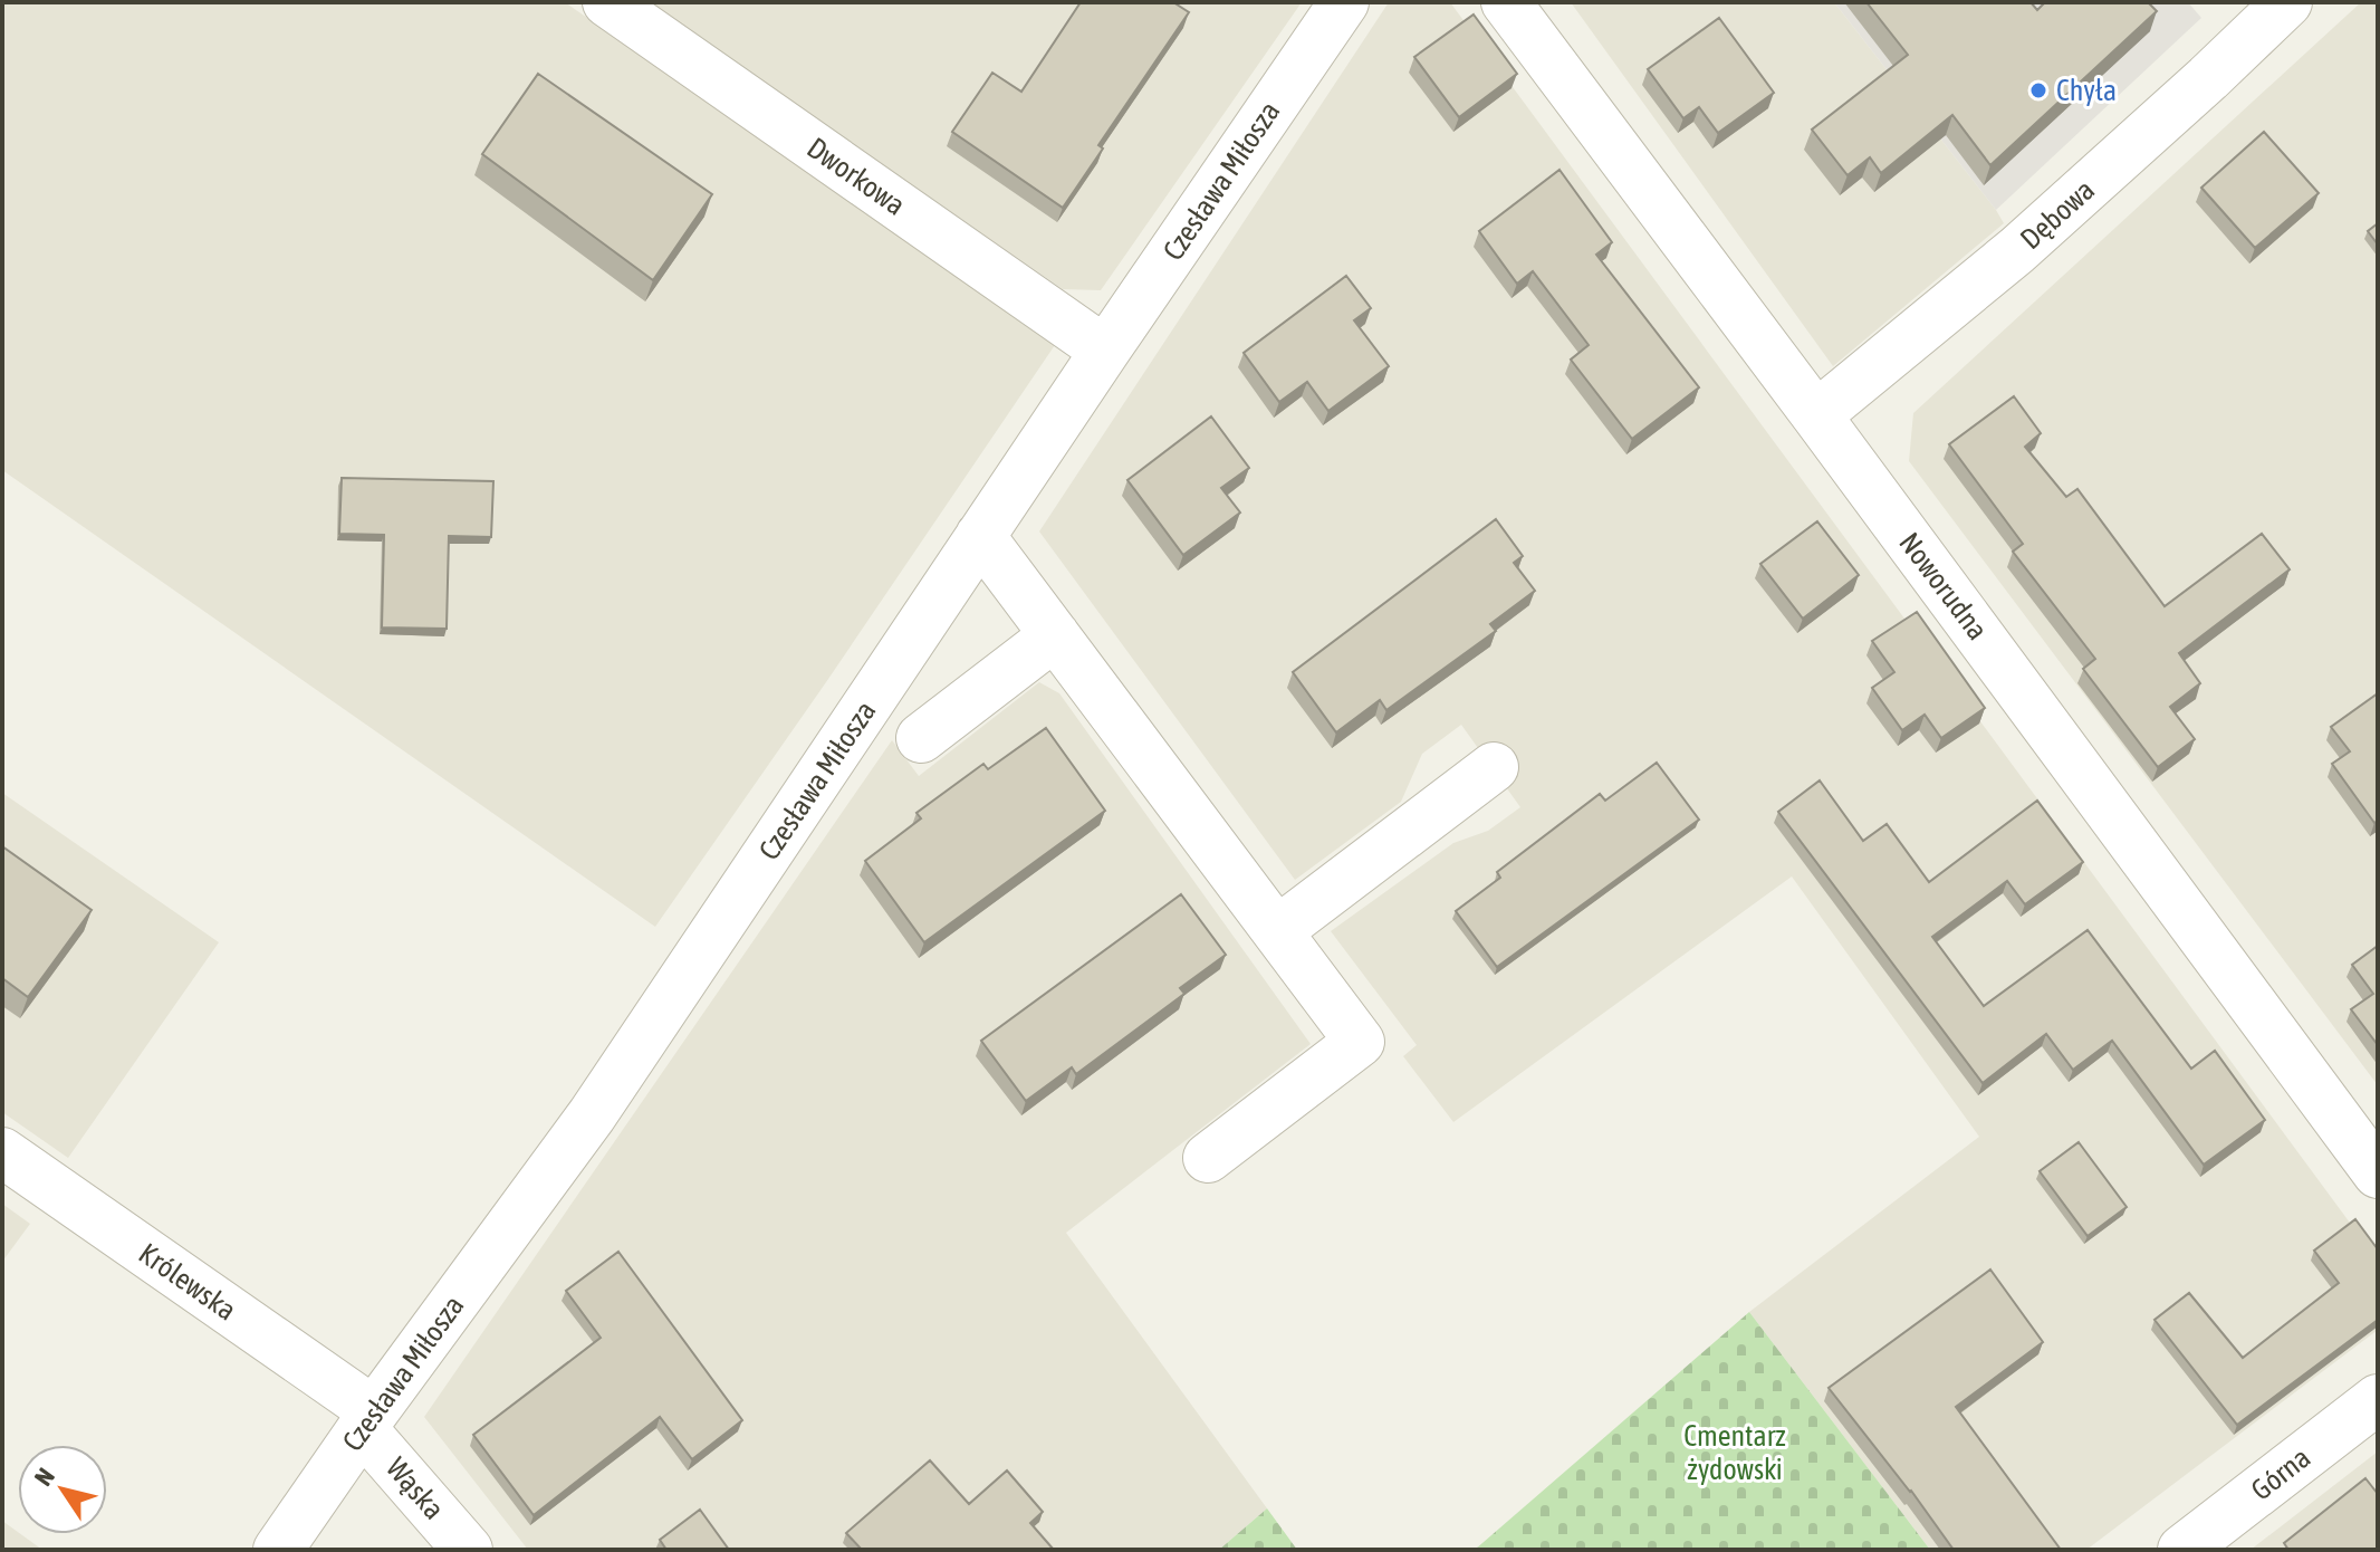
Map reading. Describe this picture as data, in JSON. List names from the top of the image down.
{
  "streets": {
    "street": [
      "Dworkowa",
      "Czesława Miłosza",
      "Dębowa",
      "Noworudna",
      "Królewska",
      "Górna",
      "Wąska"
    ]
  },
  "crossings": [
    ["Dworkowa", "Czesława Miłosza"],
    ["Czesława Miłosza", "Królewska"],
    ["Czesława Miłosza", "Wąska"],
    ["Dębowa", "Noworudna"],
    ["Królewska", "Wąska"]
  ],
  "parks": ["Cmentarz żydowski"],
  "places": ["Chyła"],
  "north": "top left"
}
